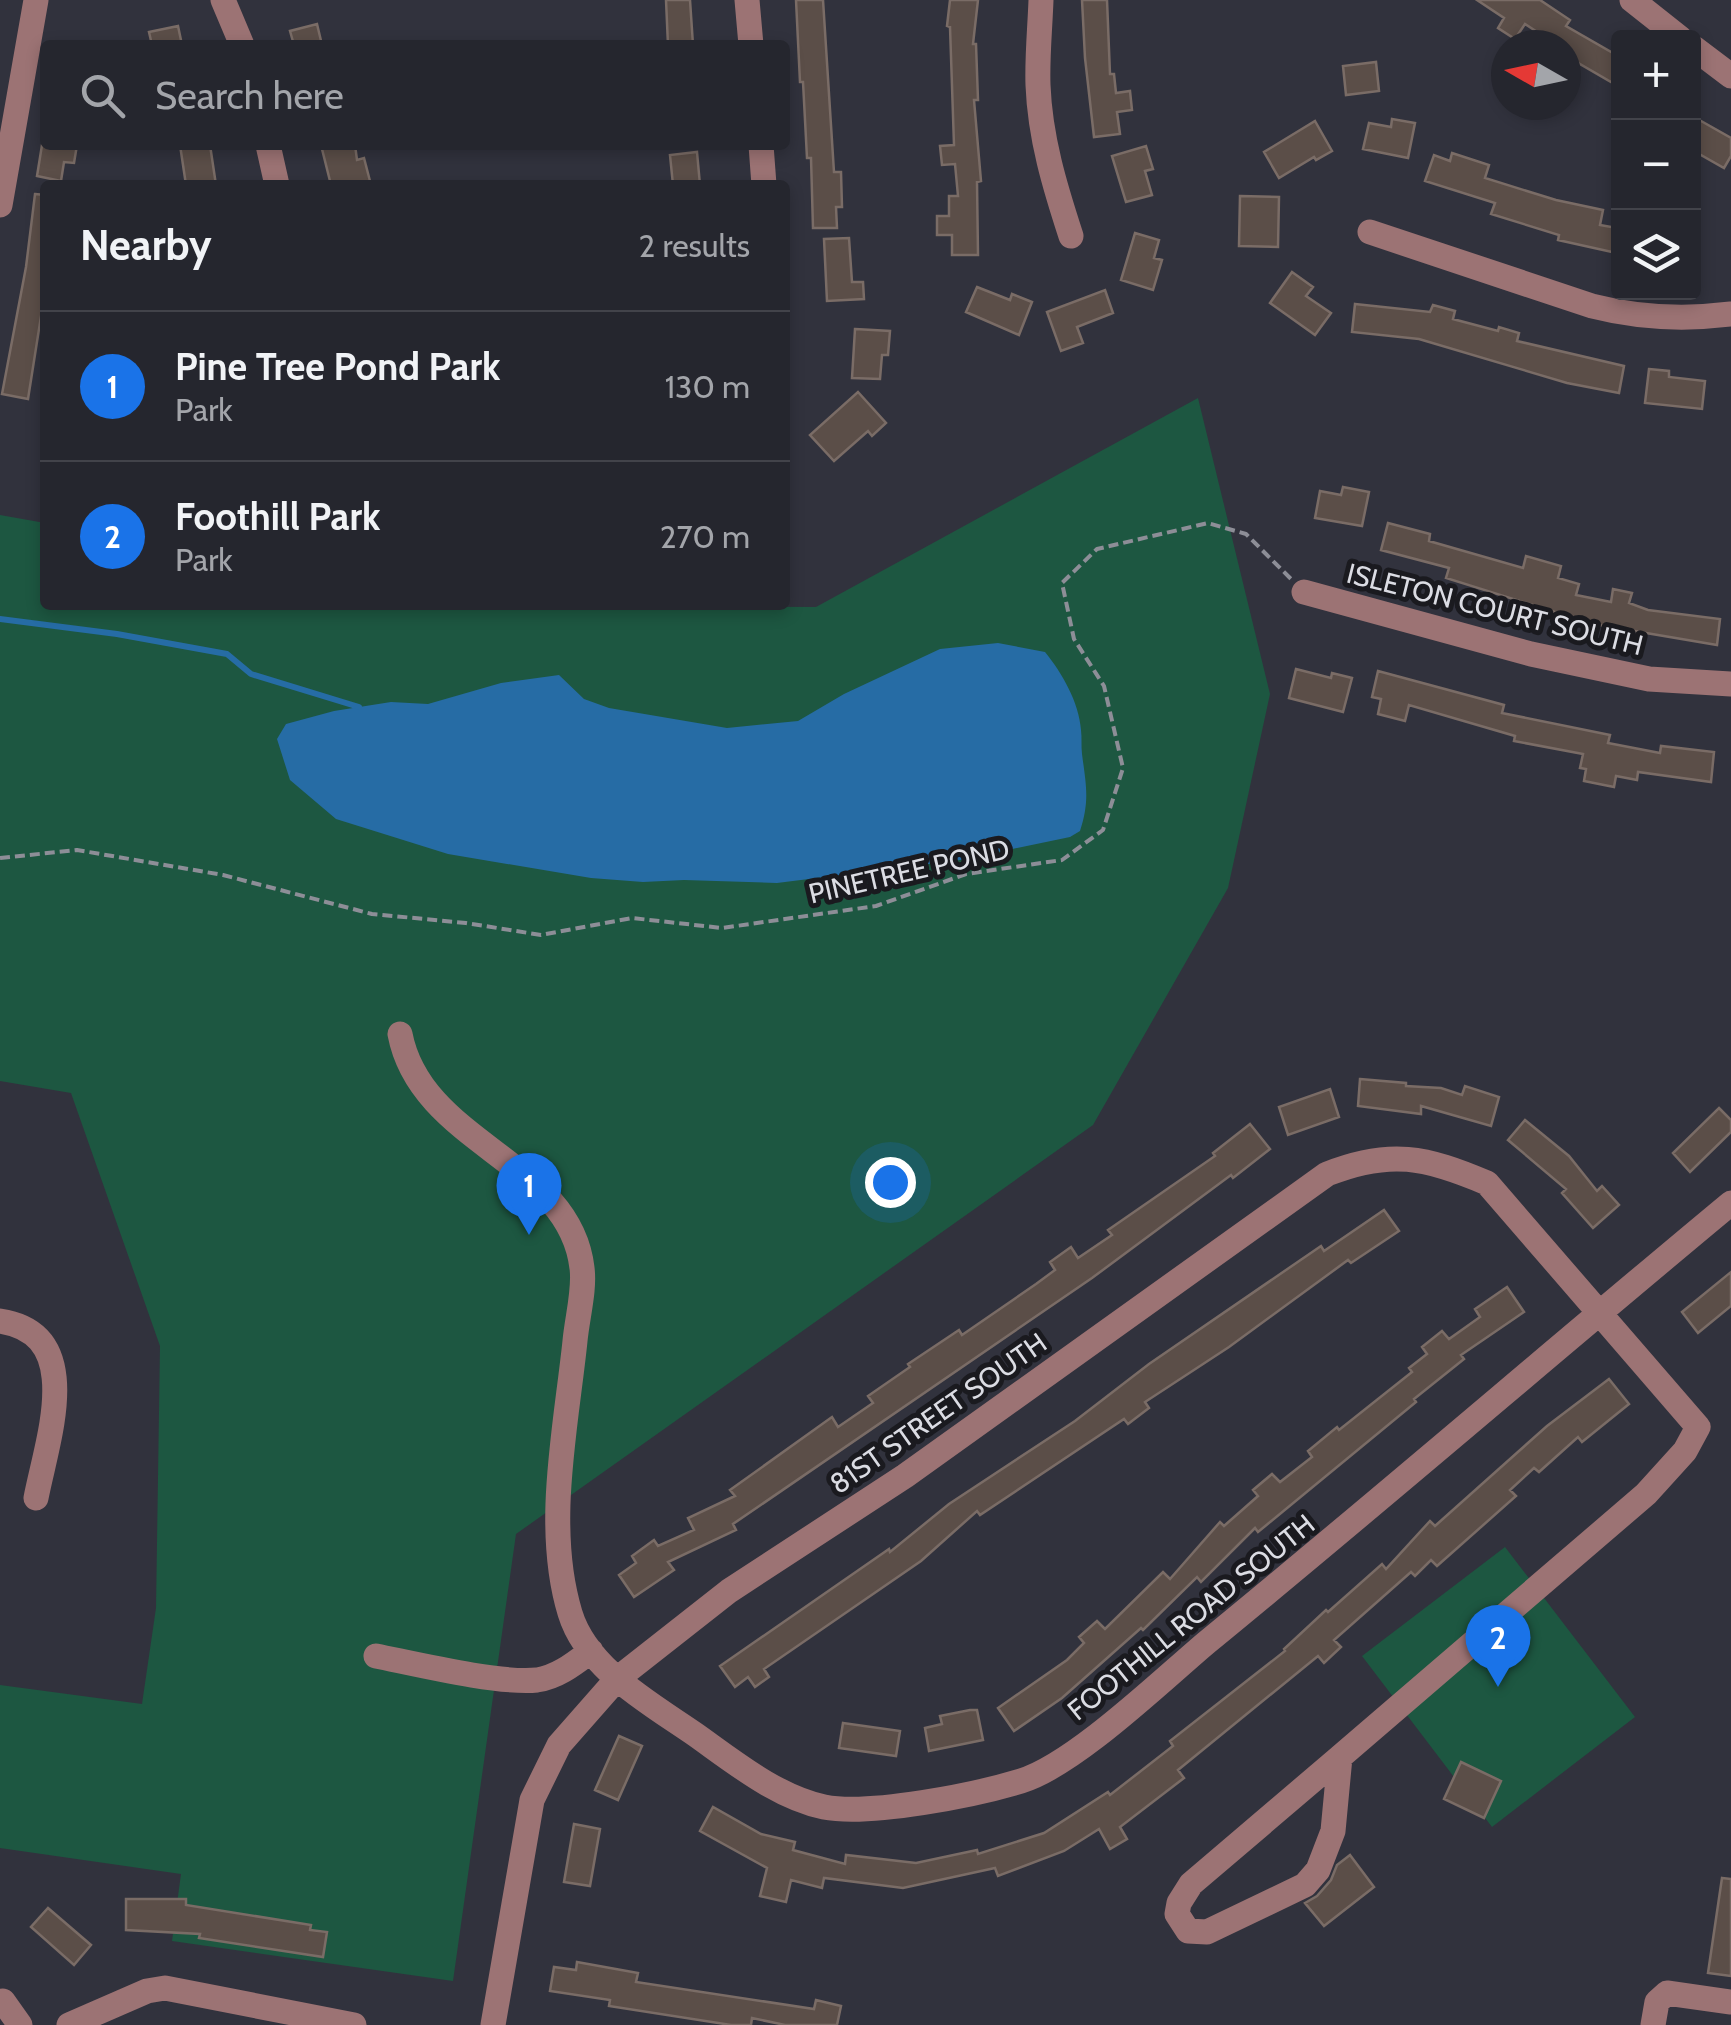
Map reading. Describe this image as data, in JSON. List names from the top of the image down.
{
  "streets": {
    "street": ["ISLETON COURT SOUTH", "81ST STREET SOUTH", "FOOTHILL ROAD SOUTH"],
    "path": ["PINETREE POND"]
  },
  "crossings": [
    ["ISLETON COURT SOUTH", "PINETREE POND"],
    ["81ST STREET SOUTH", "FOOTHILL ROAD SOUTH"]
  ],
  "north": "left",
  "page": {
    "map_buttons": ["+", "−"],
    "search": "Search here",
    "heading": ["Nearby", "2 results"],
    "list": [
      {
        "mark": "1",
        "name": "Pine Tree Pond Park",
        "note": "Park",
        "value": "130 m"
      },
      {
        "mark": "2",
        "name": "Foothill Park",
        "note": "Park",
        "value": "270 m"
      }
    ],
    "pins": ["1", "2"]
  }
}
